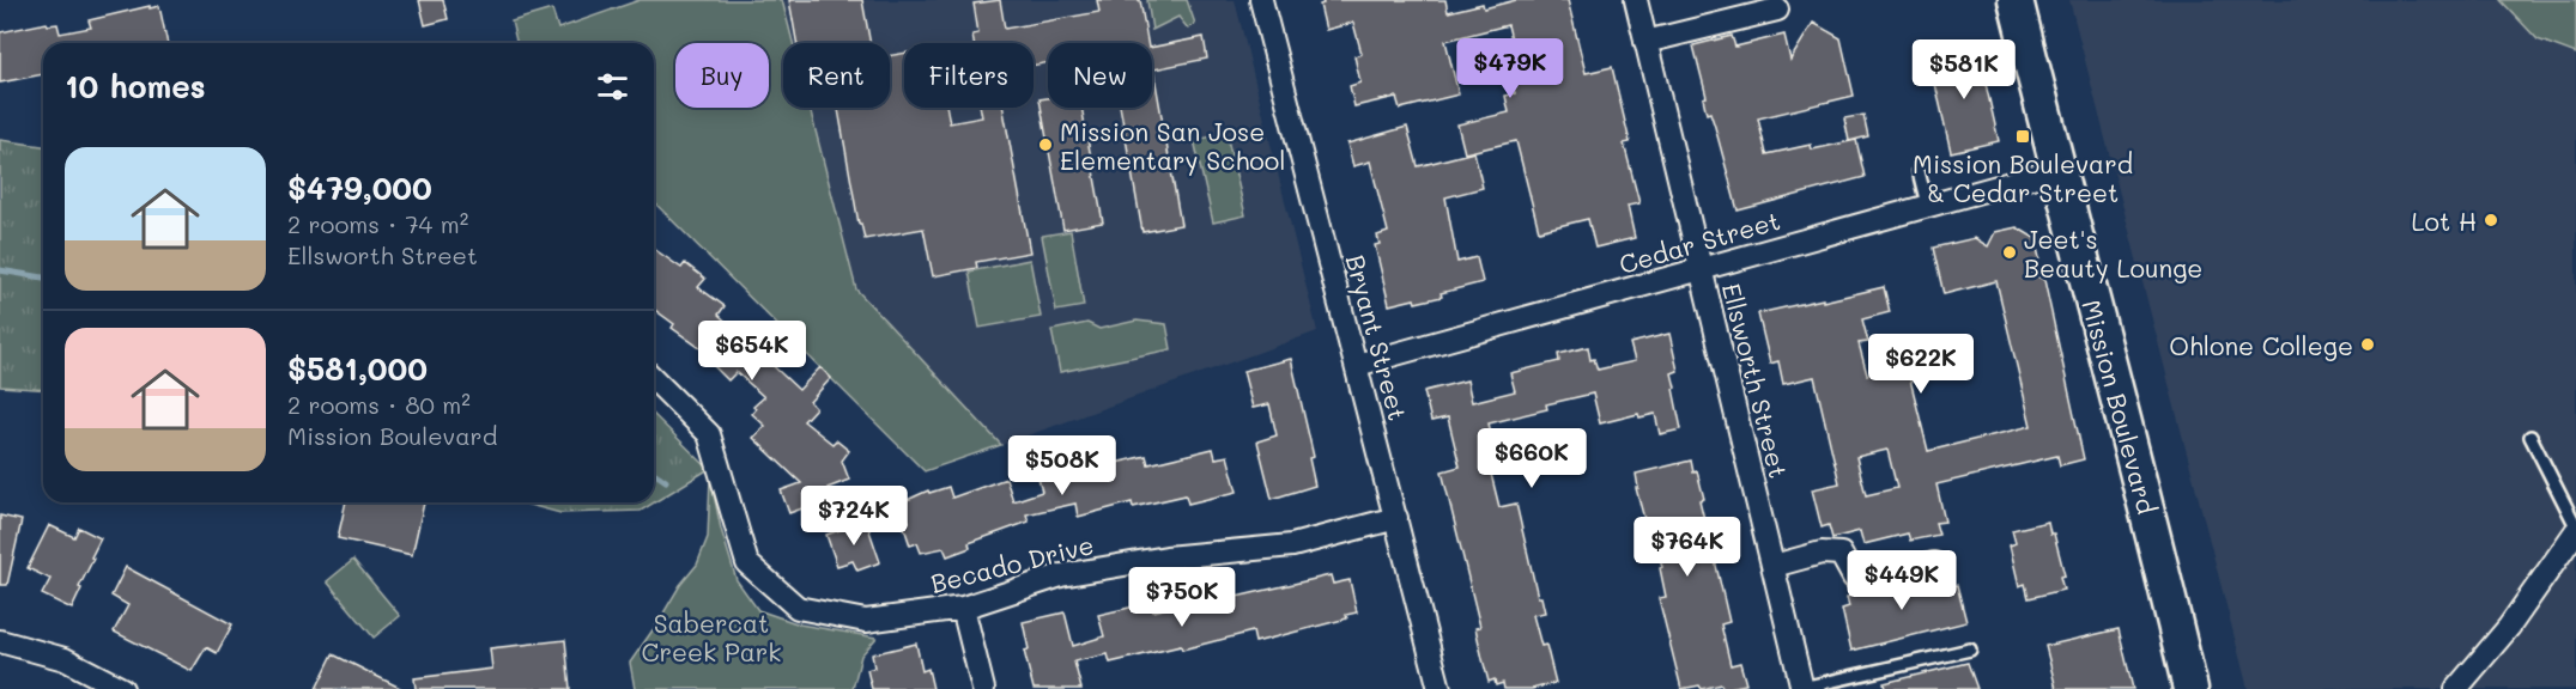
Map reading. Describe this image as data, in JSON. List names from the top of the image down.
{
  "streets": {
    "main road": ["Mission Boulevard"],
    "street": [
      "Cedar Street",
      "Bryant Street",
      "Ellsworth Street",
      "Becado Drive"
    ]
  },
  "crossings": [
    ["Cedar Street", "Bryant Street"],
    ["Cedar Street", "Ellsworth Street"],
    ["Cedar Street", "Mission Boulevard"],
    ["Bryant Street", "Becado Drive"]
  ],
  "parks": ["Sabercat Creek Park"],
  "places": {
    "transit": ["Mission Boulevard & Cedar Street"],
    "other": [
      "Mission San Jose Elementary School",
      "Lot H",
      "Jeet's Beauty Lounge",
      "Ohlone College"
    ]
  },
  "page": {
    "price": [
      "$479K",
      "$581K",
      "$654K",
      "$622K",
      "$660K",
      "$508K",
      "$724K",
      "$764K",
      "$449K",
      "$750K"
    ],
    "chip": [
      "Buy",
      "Rent",
      "Filters",
      "New"
    ],
    "heading": "10 homes",
    "list": [
      {
        "name": "$479,000",
        "note": "2 rooms · 74 m² · Ellsworth Street"
      },
      {
        "name": "$581,000",
        "note": "2 rooms · 80 m² · Mission Boulevard"
      }
    ]
  }
}
